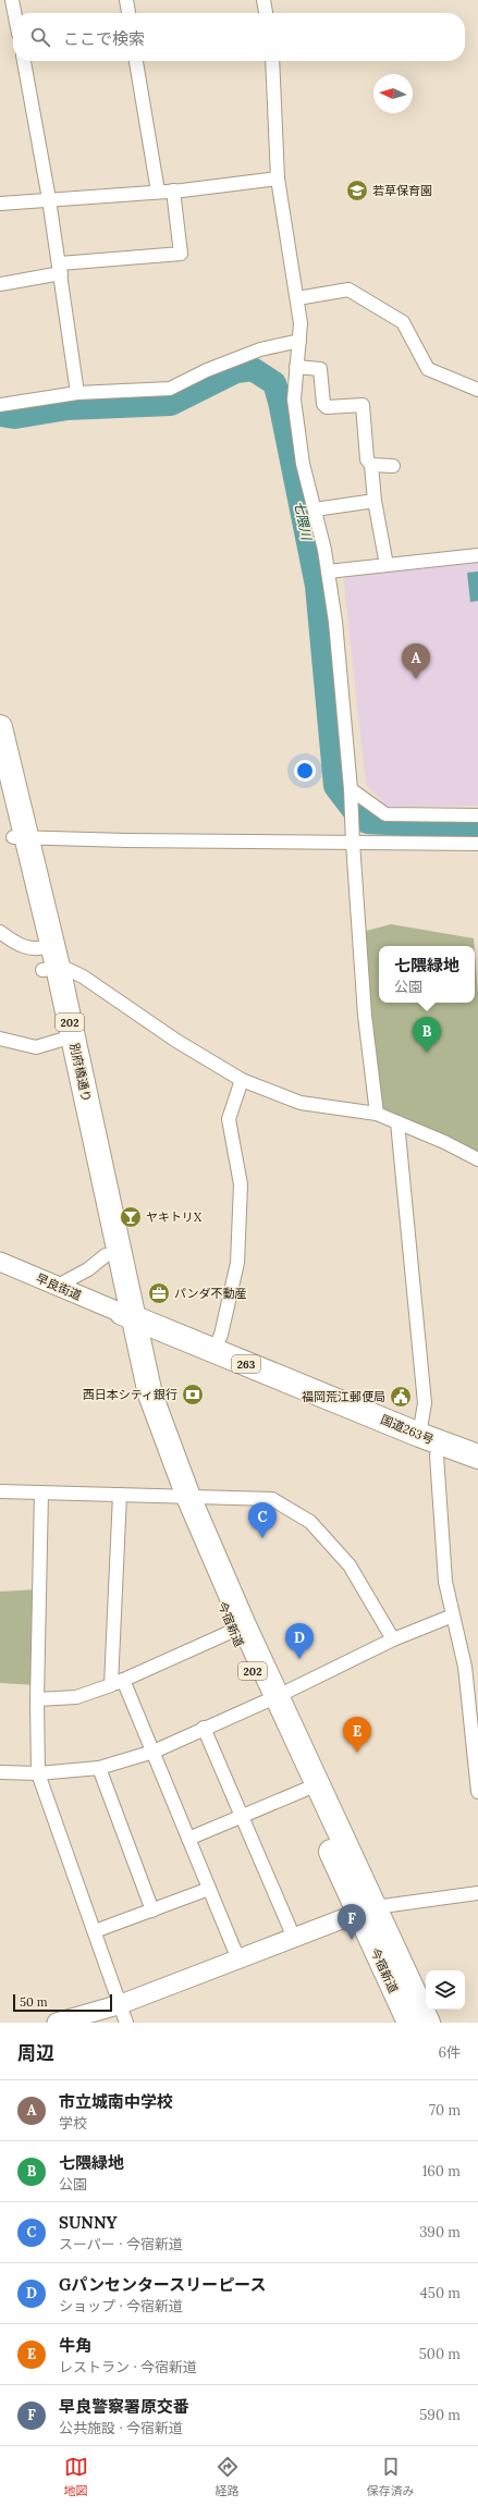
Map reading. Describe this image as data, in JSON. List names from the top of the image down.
{
  "streets": {
    "highway": [
      "202",
      "別府橋通り",
      "263",
      "国道263号",
      "今宿新道"
    ],
    "street": ["早良街道"]
  },
  "crossings": [
    ["別府橋通り", "早良街道"],
    ["別府橋通り", "国道263号"],
    ["別府橋通り", "今宿新道"],
    ["早良街道", "国道263号"],
    ["早良街道", "今宿新道"],
    ["国道263号", "今宿新道"]
  ],
  "water": ["七隈川"],
  "places": {
    "school or university": ["若草保育園"],
    "bar": ["ヤキトリX"],
    "office": ["パンダ不動産"],
    "bank": ["西日本シティ銀行"],
    "public building": ["福岡荒江郵便局"]
  },
  "scale_bar": "50 m",
  "north": "left",
  "page": {
    "search": "ここで検索",
    "pins": [
      "A",
      "B",
      "C",
      "D",
      "E",
      "F"
    ],
    "popup": ["七隈緑地", "公園"],
    "scale": "50 m",
    "heading": ["周辺", "6件"],
    "list": [
      {
        "mark": "A",
        "name": "市立城南中学校",
        "note": "学校",
        "value": "70 m"
      },
      {
        "mark": "B",
        "name": "七隈緑地",
        "note": "公園",
        "value": "160 m"
      },
      {
        "mark": "C",
        "name": "SUNNY",
        "note": "スーパー · 今宿新道",
        "value": "390 m"
      },
      {
        "mark": "D",
        "name": "Gパンセンタースリーピース",
        "note": "ショップ · 今宿新道",
        "value": "450 m"
      },
      {
        "mark": "E",
        "name": "牛角",
        "note": "レストラン · 今宿新道",
        "value": "500 m"
      },
      {
        "mark": "F",
        "name": "早良警察署原交番",
        "note": "公共施設 · 今宿新道",
        "value": "590 m"
      }
    ],
    "nav": ["地図", "経路", "保存済み"]
  }
}
